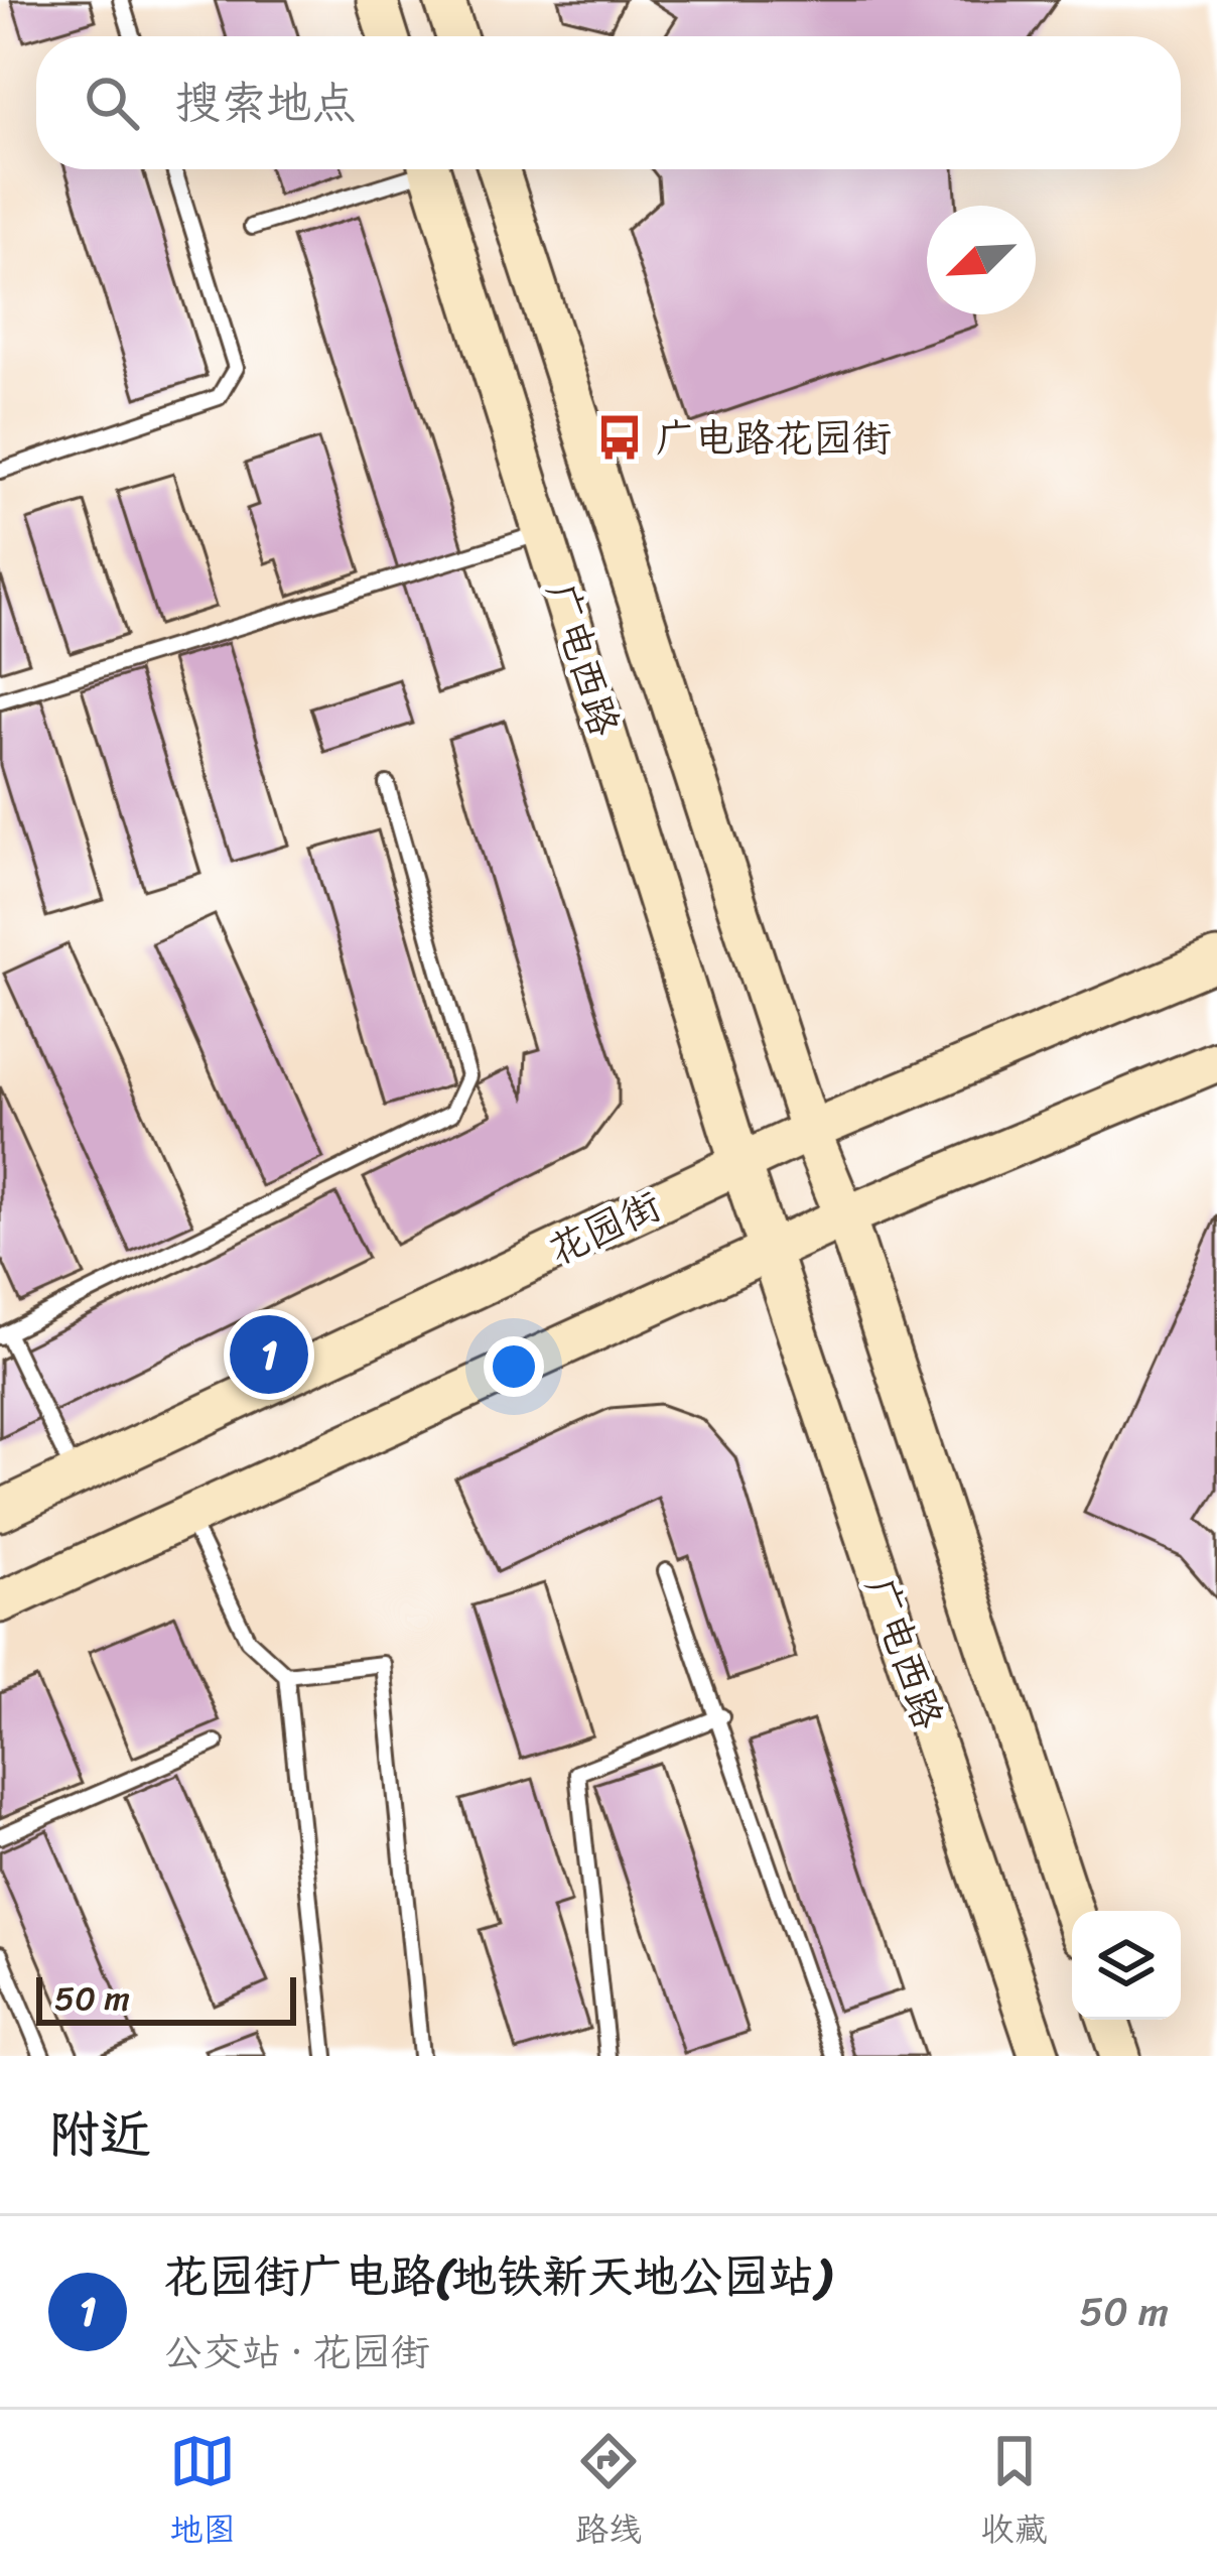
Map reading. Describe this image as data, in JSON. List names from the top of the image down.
{
  "streets": {
    "main road": ["广电西路", "花园街"]
  },
  "crossings": [
    ["广电西路", "花园街"]
  ],
  "places": {
    "bus stop": ["广电路花园街"]
  },
  "scale_bar": "50 m",
  "north": "bottom left",
  "page": {
    "search": "搜索地点",
    "pins": "1",
    "scale": "50 m",
    "heading": "附近",
    "list": [
      {
        "mark": "1",
        "name": "花园街广电路(地铁新天地公园站)",
        "note": "公交站 · 花园街",
        "value": "50 m"
      }
    ],
    "nav": ["地图", "路线", "收藏"]
  }
}
